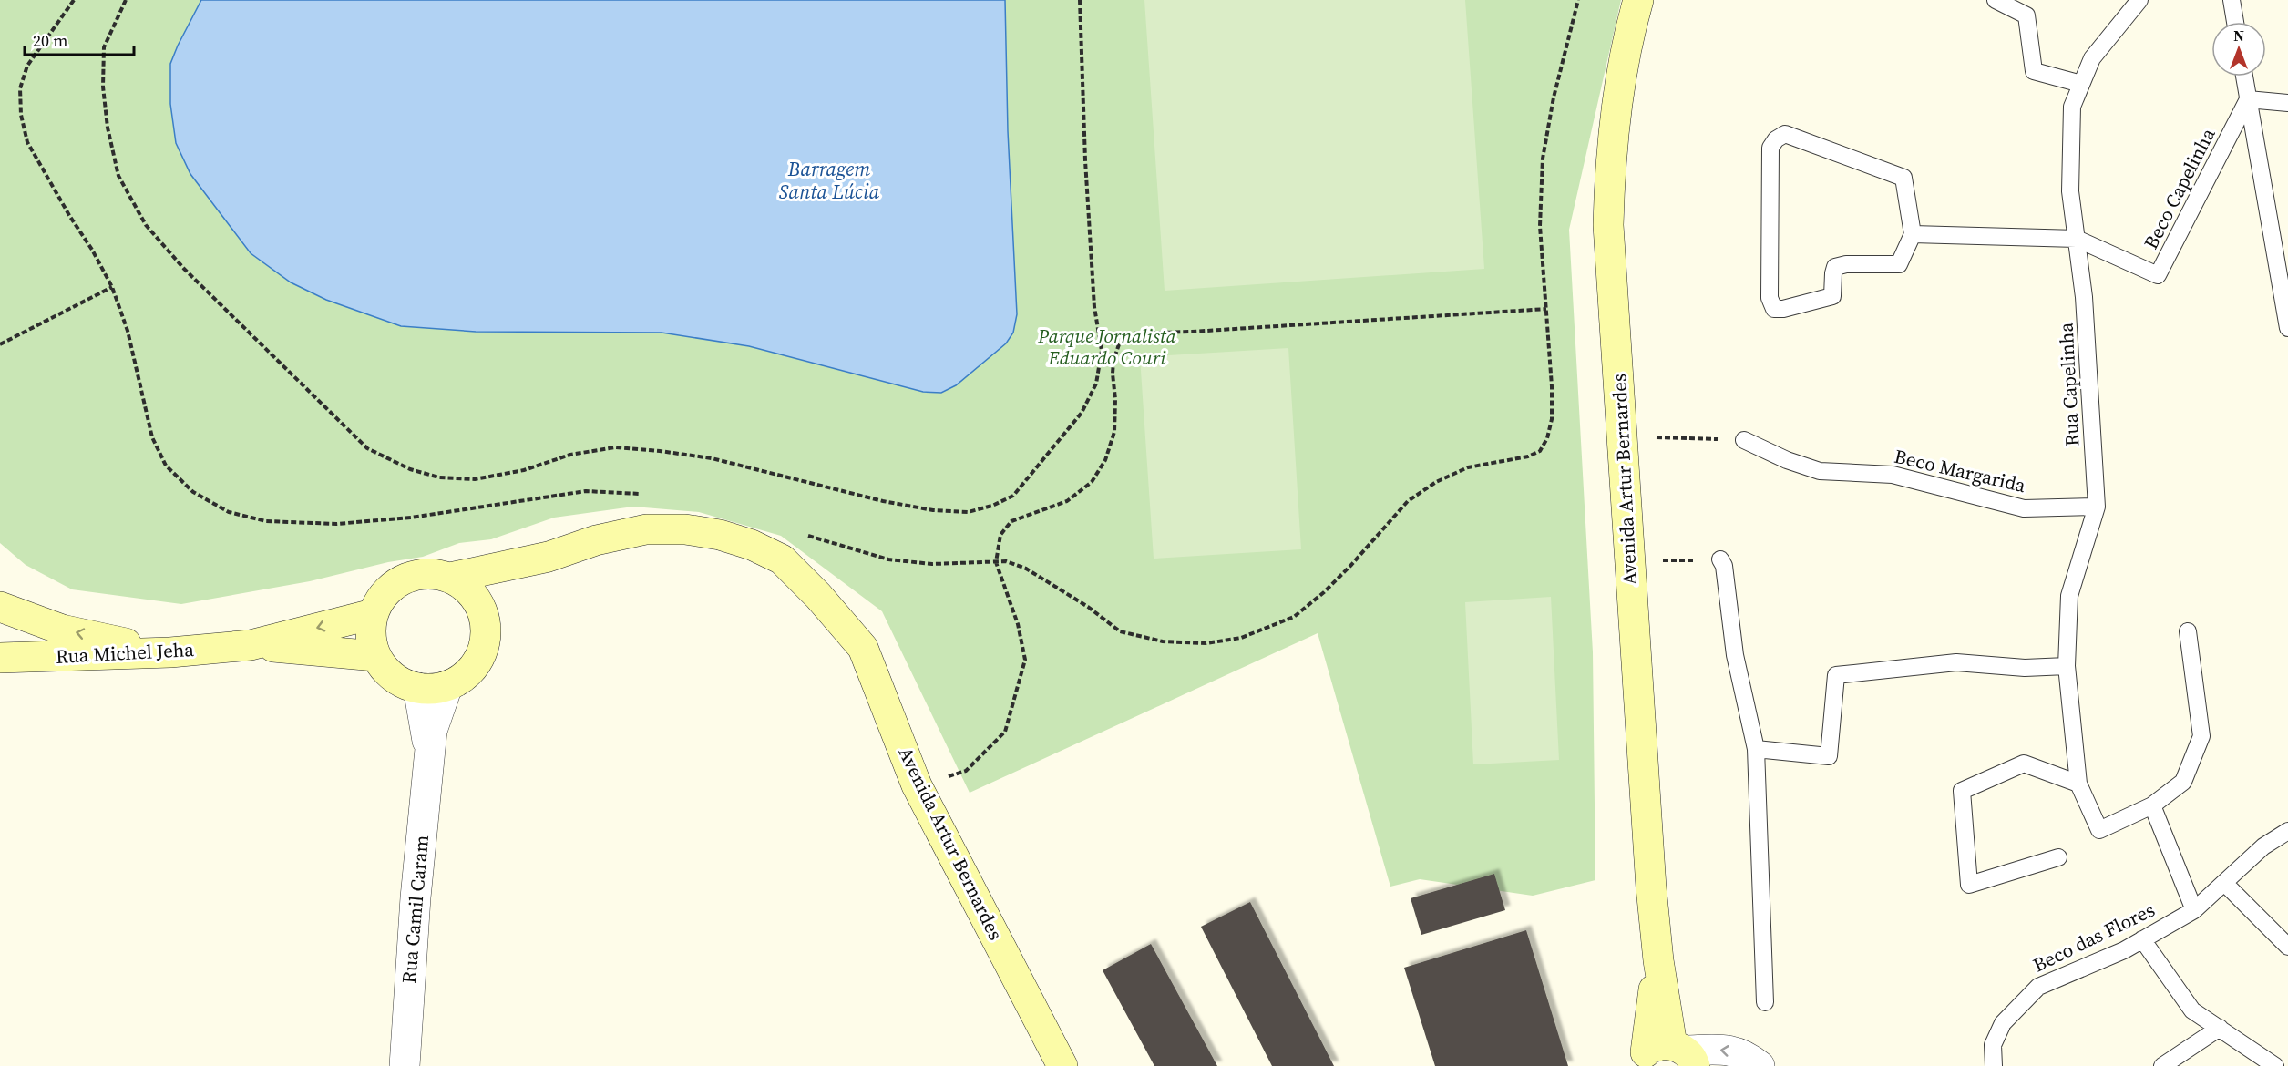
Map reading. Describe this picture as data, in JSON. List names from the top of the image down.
{
  "streets": {
    "street": ["Avenida Artur Bernardes", "Rua Michel Jeha", "Rua Camil Caram"],
    "lane": [
      "Beco Capelinha",
      "Rua Capelinha",
      "Beco Margarida",
      "Beco das Flores"
    ]
  },
  "crossings": [
    ["Beco Capelinha", "Rua Capelinha"],
    ["Rua Capelinha", "Beco Margarida"],
    ["Avenida Artur Bernardes", "Rua Michel Jeha"],
    ["Avenida Artur Bernardes", "Rua Camil Caram"],
    ["Rua Michel Jeha", "Rua Camil Caram"]
  ],
  "water": ["Barragem Santa Lúcia"],
  "parks": ["Parque Jornalista Eduardo Couri"],
  "scale_bar": "20 m",
  "north": "top"
}
